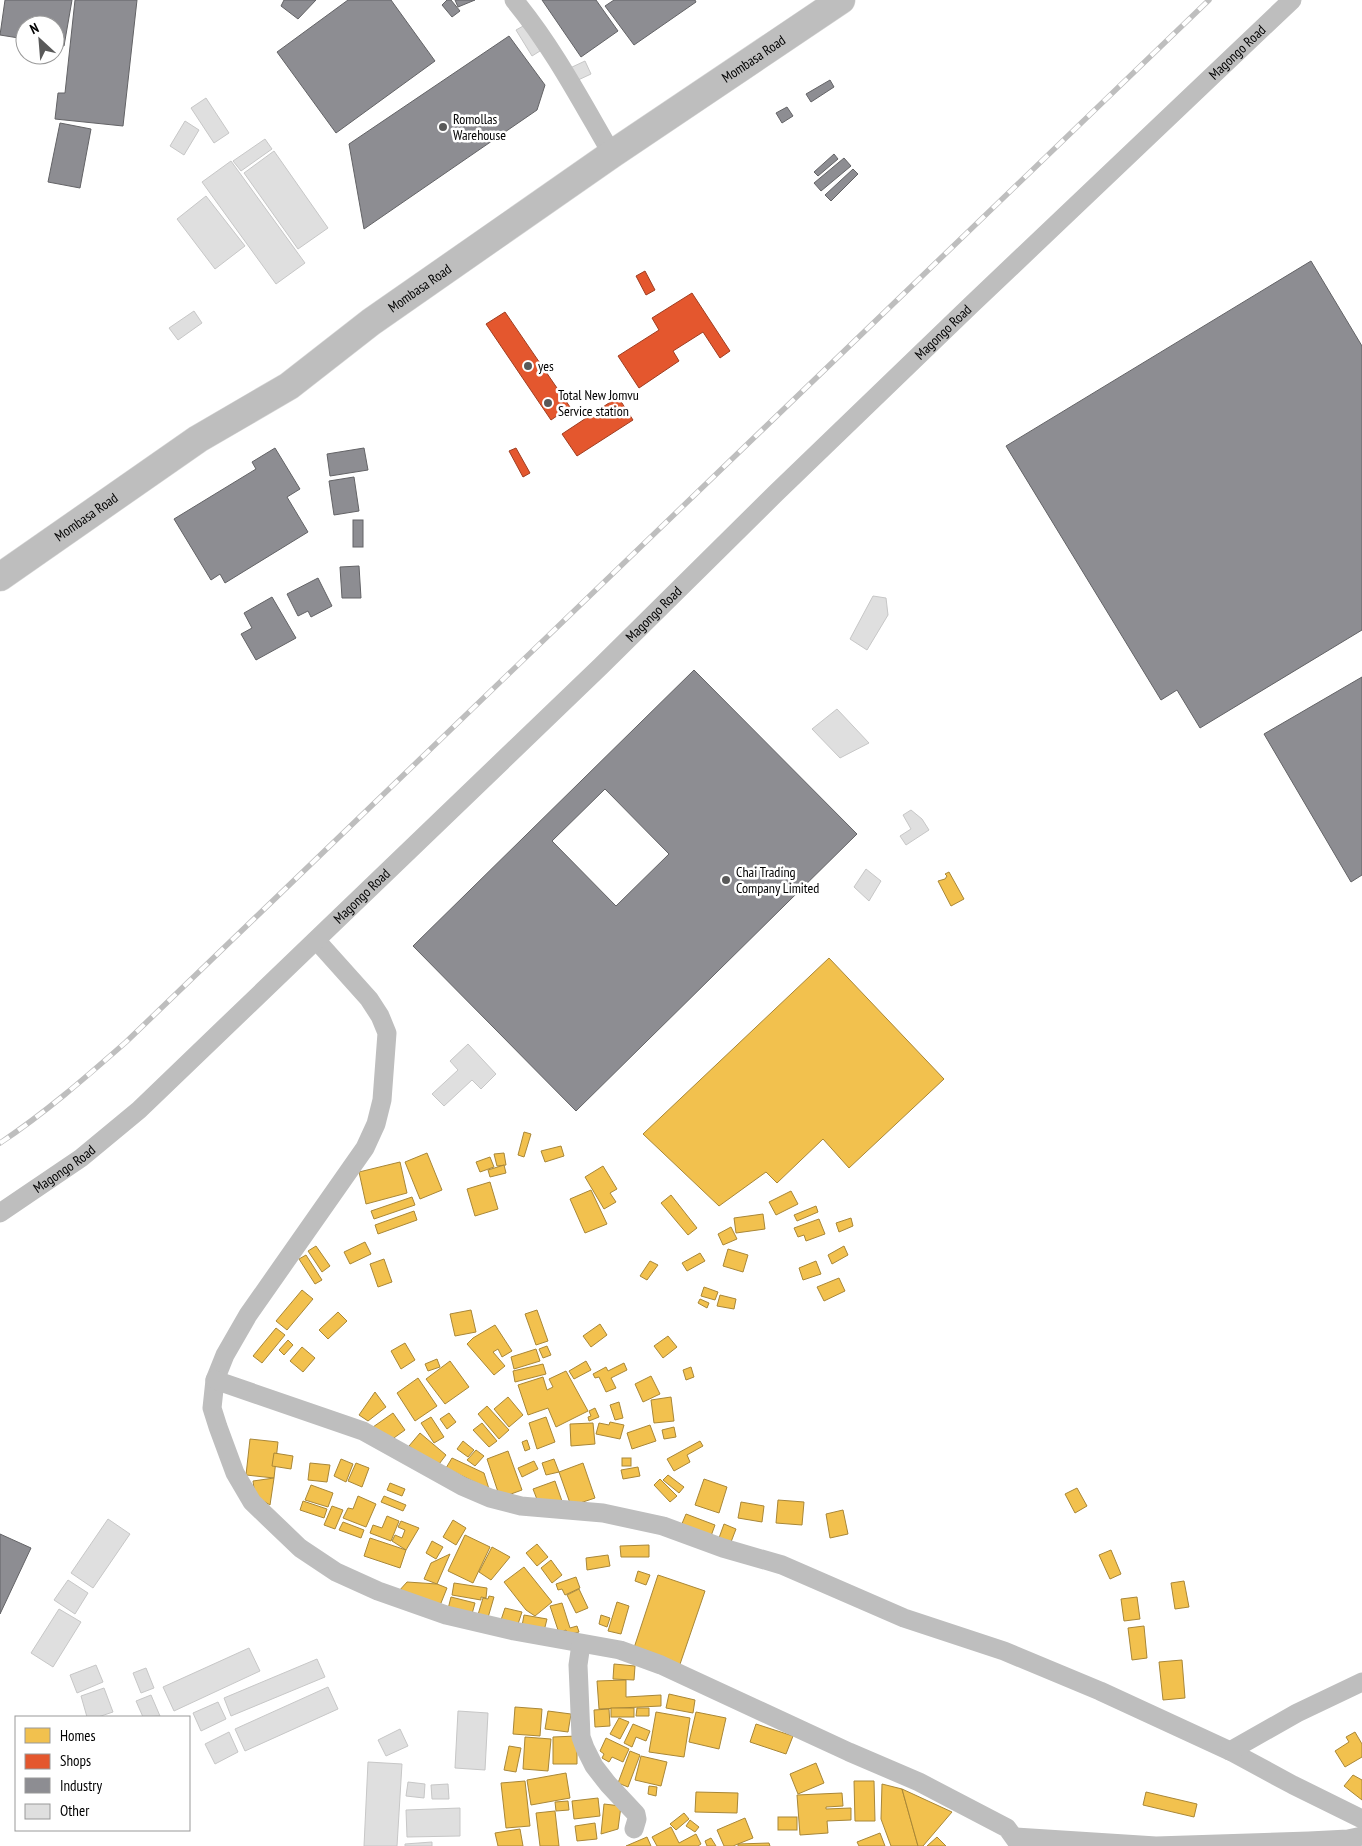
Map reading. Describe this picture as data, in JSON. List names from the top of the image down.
{
  "streets": {
    "highway": ["Mombasa Road"],
    "street": ["Magongo Road"]
  },
  "places": [
    "Romollas Warehouse",
    "yes",
    "Total New Jomvu Service station",
    "Chai Trading Company Limited"
  ],
  "legend": [
    "Homes",
    "Shops",
    "Industry",
    "Other"
  ],
  "north": "top left"
}
